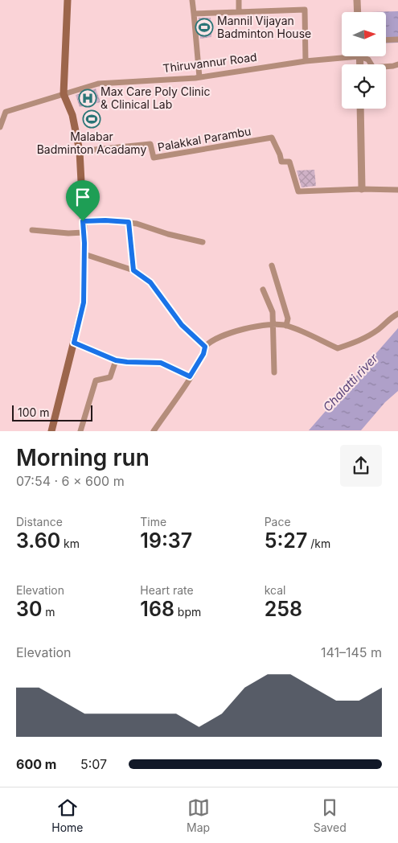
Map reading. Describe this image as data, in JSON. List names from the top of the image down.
{
  "streets": {
    "street": ["Thiruvannur Road", "Palakkal Parambu"]
  },
  "water": ["Chalatti river"],
  "places": {
    "sports": ["Mannil Vijayan Badminton House", "Malabar Badminton Acadamy"],
    "hospital": ["Max Care Poly Clinic & Clinical Lab"]
  },
  "scale_bar": "100 m",
  "north": "right",
  "page": {
    "scale": "100 m",
    "heading": ["Morning run", "07:54 · 6 × 600 m"],
    "stats": [
      ["Distance", "3.60 km"],
      ["Time", "19:37"],
      ["Pace", "5:27 /km"],
      ["Elevation", "30 m"],
      ["Heart rate", "168 bpm"],
      ["kcal", "258"]
    ],
    "chart": ["Elevation", "141–145 m"],
    "list": [
      {
        "name": "600 m",
        "note": "5:07"
      }
    ],
    "tabs": ["Home", "Map", "Saved"]
  }
}
